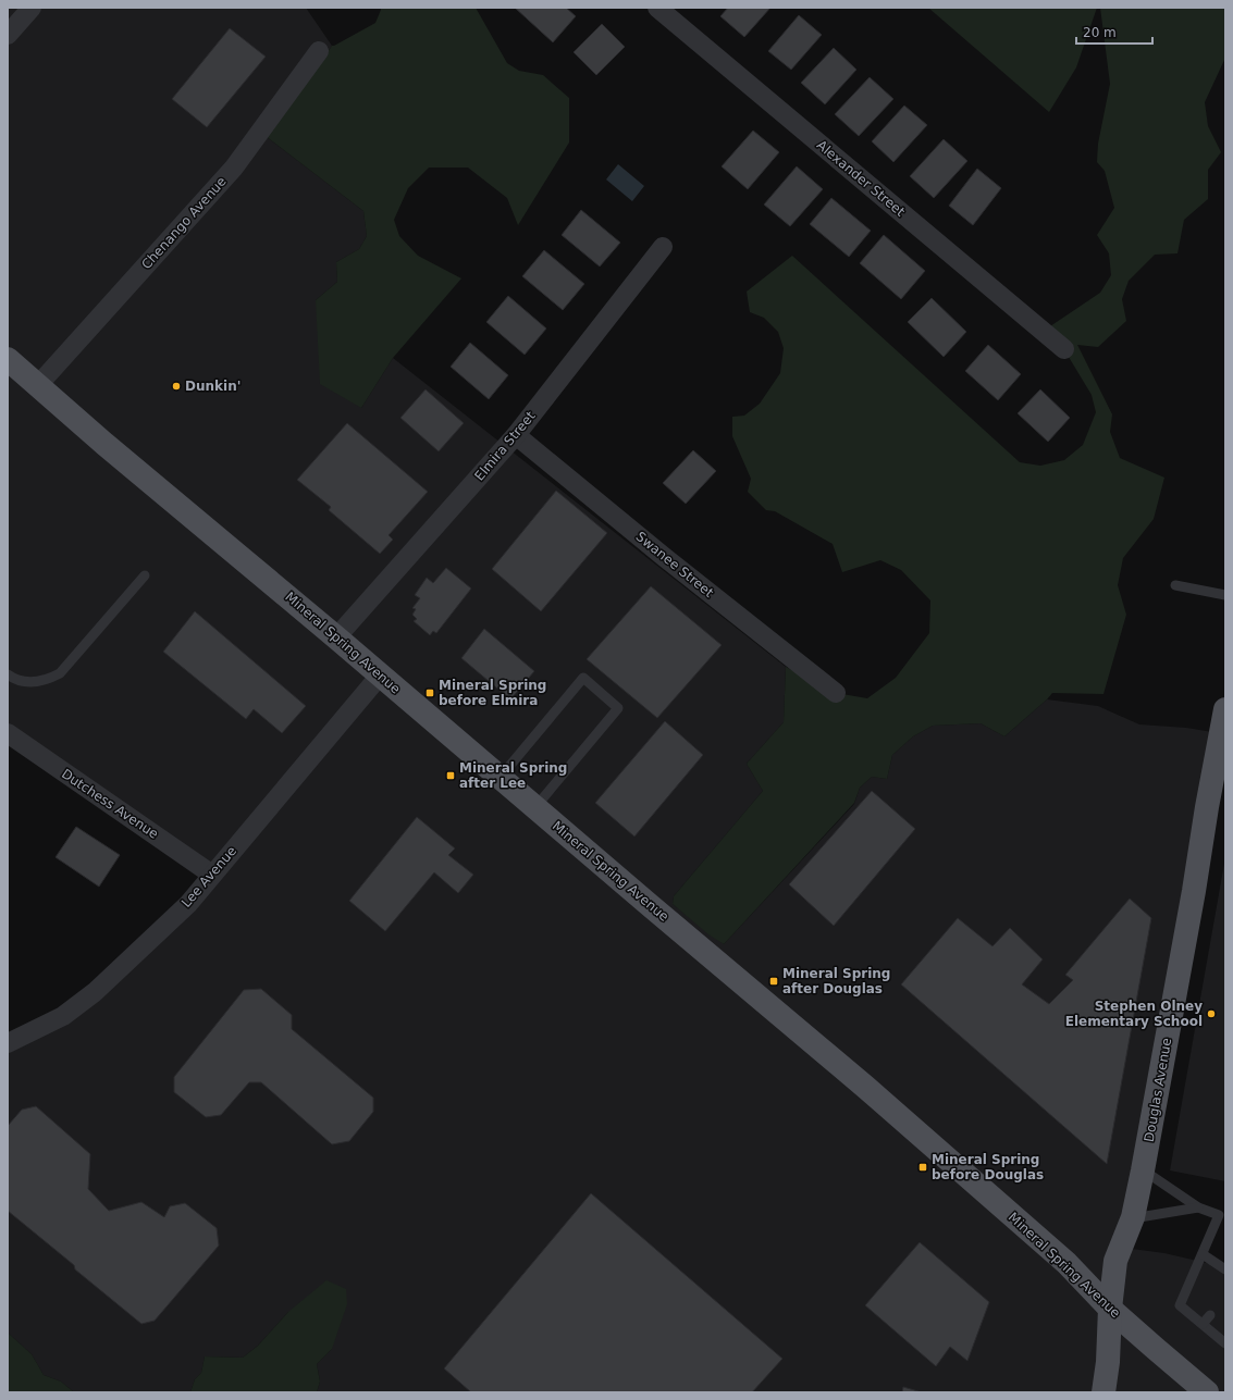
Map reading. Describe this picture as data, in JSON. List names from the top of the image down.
{
  "streets": {
    "main road": ["Mineral Spring Avenue", "Douglas Avenue"],
    "street": [
      "Alexander Street",
      "Chenango Avenue",
      "Elmira Street",
      "Swanee Street",
      "Dutchess Avenue",
      "Lee Avenue"
    ]
  },
  "crossings": [
    ["Chenango Avenue", "Mineral Spring Avenue"],
    ["Elmira Street", "Swanee Street"],
    ["Elmira Street", "Mineral Spring Avenue"],
    ["Mineral Spring Avenue", "Lee Avenue"],
    ["Mineral Spring Avenue", "Douglas Avenue"],
    ["Dutchess Avenue", "Lee Avenue"]
  ],
  "places": {
    "other": ["Dunkin'", "Stephen Olney Elementary School"],
    "transit": [
      "Mineral Spring before Elmira",
      "Mineral Spring after Lee",
      "Mineral Spring after Douglas",
      "Mineral Spring before Douglas"
    ]
  },
  "scale_bar": "20 m"
}
